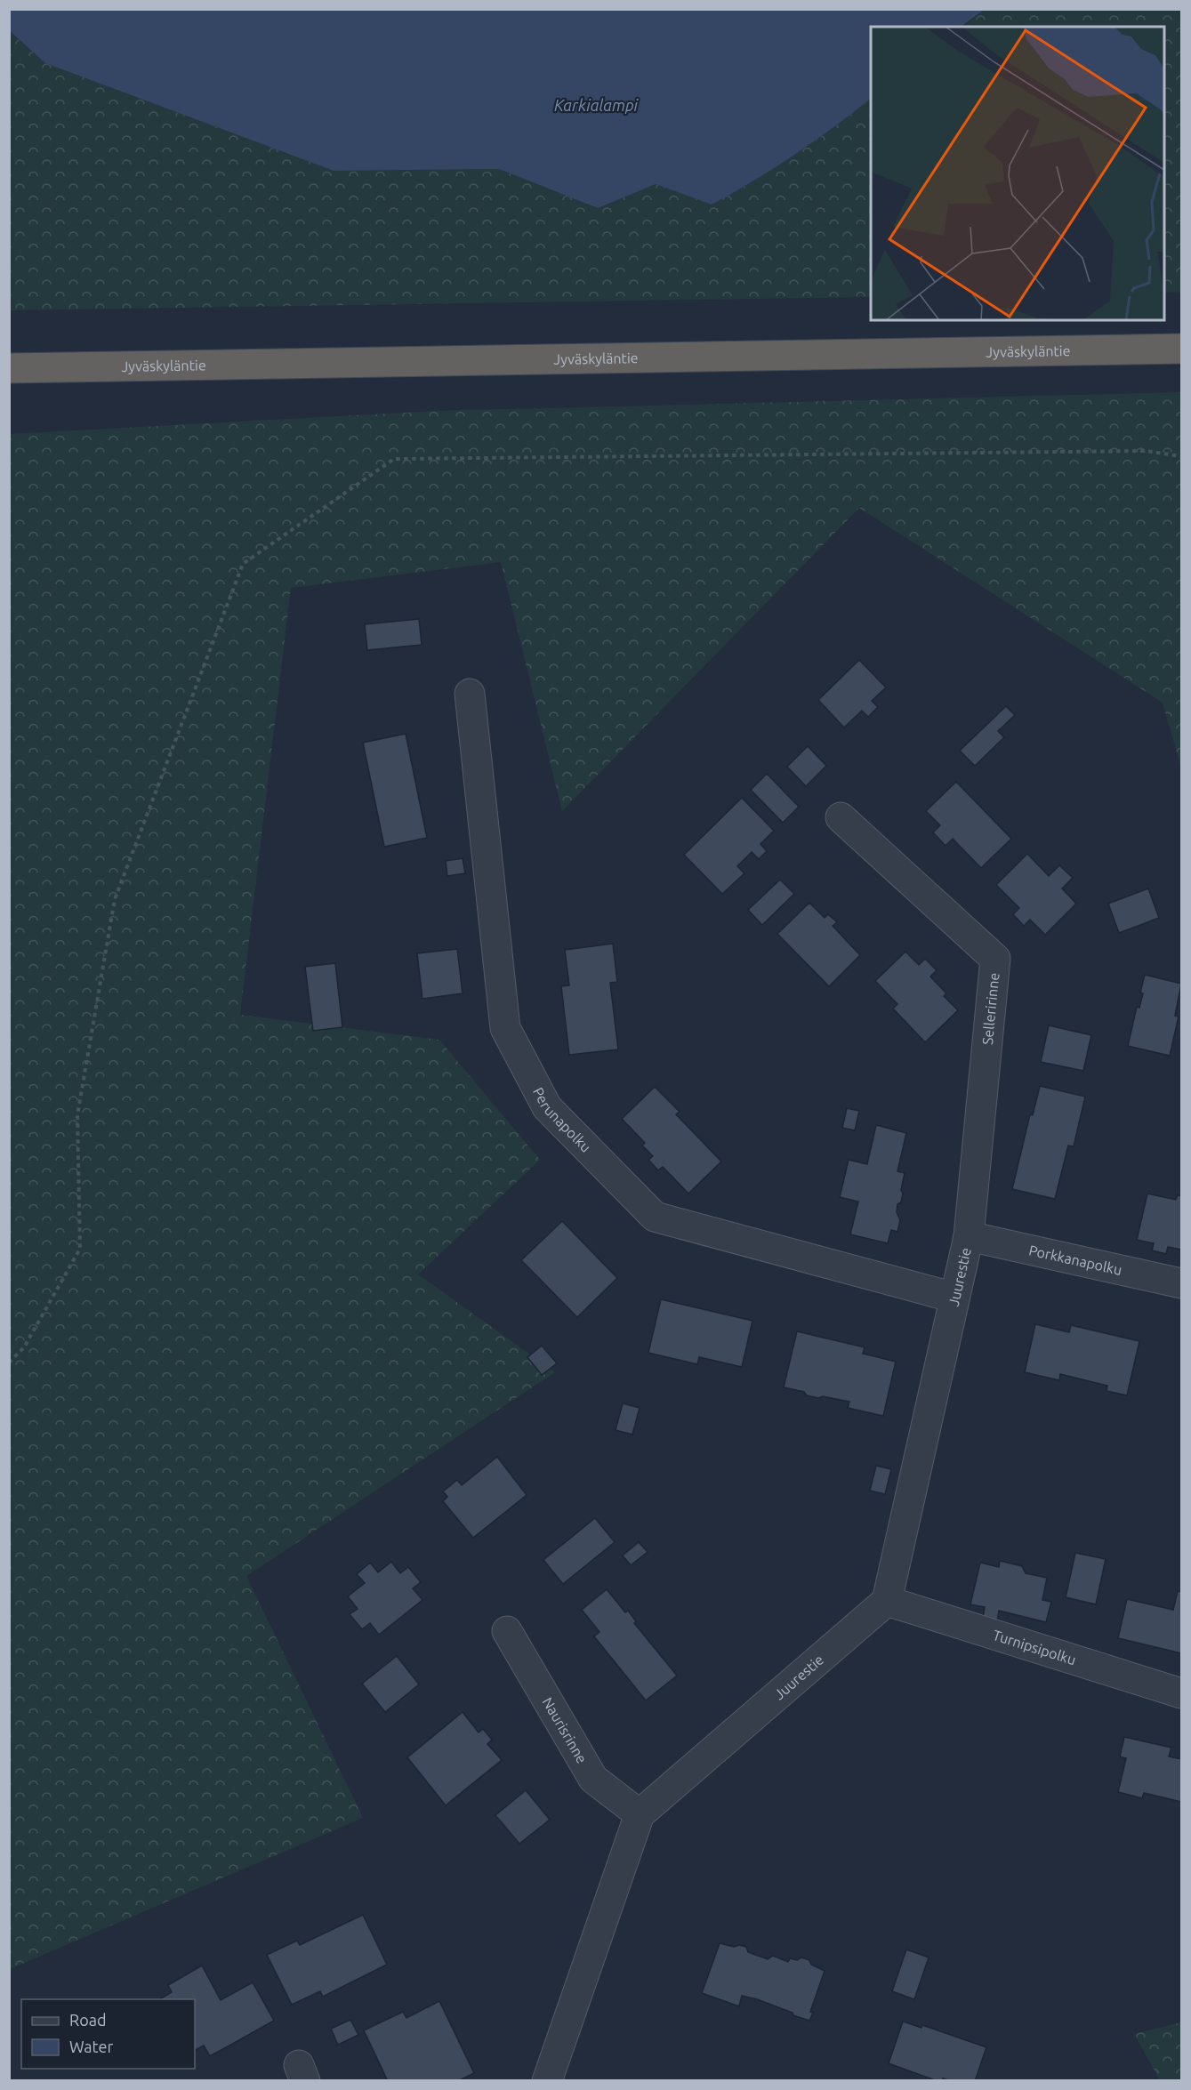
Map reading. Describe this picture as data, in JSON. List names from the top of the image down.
{
  "streets": {
    "highway": ["Jyväskyläntie"],
    "street": [
      "Selleririnne",
      "Perunapolku",
      "Porkkanapolku",
      "Juurestie",
      "Turnipsipolku",
      "Naurisrinne"
    ]
  },
  "crossings": [
    ["Selleririnne", "Porkkanapolku"],
    ["Selleririnne", "Juurestie"],
    ["Perunapolku", "Juurestie"],
    ["Porkkanapolku", "Juurestie"],
    ["Juurestie", "Turnipsipolku"],
    ["Juurestie", "Naurisrinne"]
  ],
  "water": ["Karkialampi"],
  "legend": ["Road", "Water"]
}
